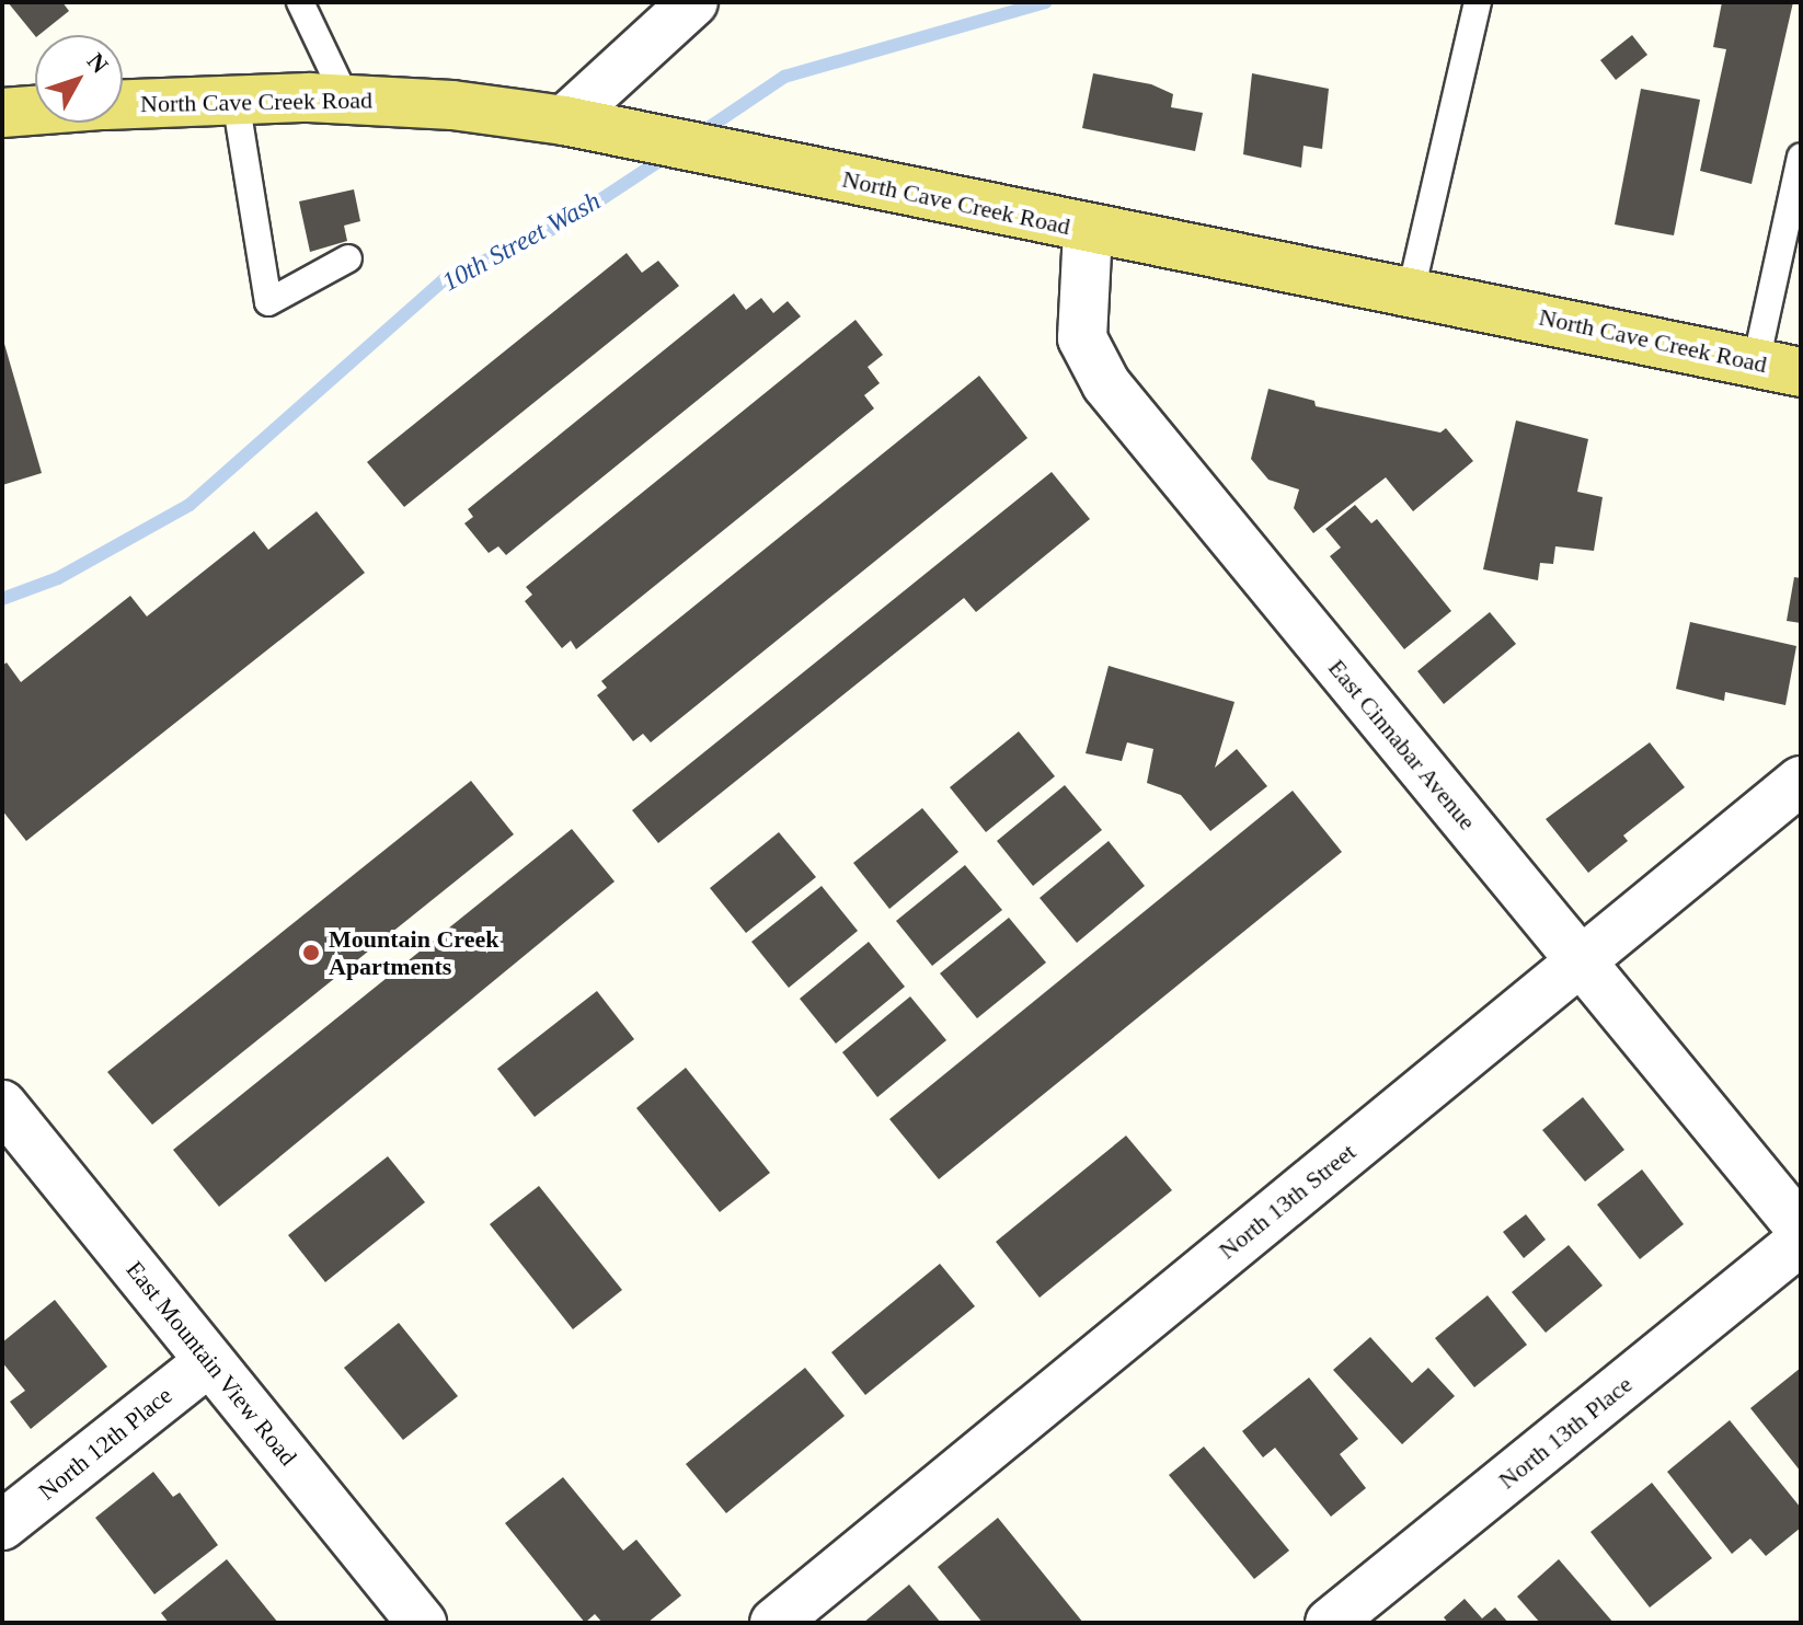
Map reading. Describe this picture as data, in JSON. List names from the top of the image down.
{
  "streets": {
    "main road": ["North Cave Creek Road"],
    "street": [
      "East Cinnabar Avenue",
      "North 13th Street",
      "East Mountain View Road",
      "North 13th Place",
      "North 12th Place"
    ]
  },
  "crossings": [
    ["North Cave Creek Road", "East Cinnabar Avenue"],
    ["East Cinnabar Avenue", "North 13th Street"],
    ["East Mountain View Road", "North 12th Place"]
  ],
  "water": ["10th Street Wash"],
  "places": ["Mountain Creek Apartments"],
  "north": "top right"
}
